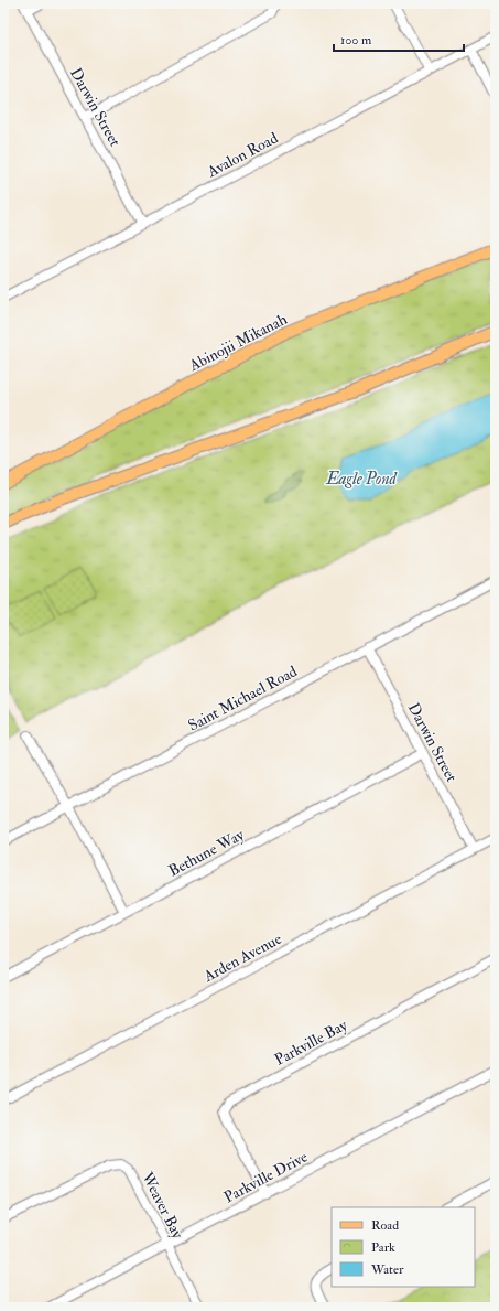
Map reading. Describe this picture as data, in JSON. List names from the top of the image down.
{
  "streets": {
    "main road": ["Abinojii Mikanah"],
    "street": [
      "Darwin Street",
      "Avalon Road",
      "Saint Michael Road",
      "Bethune Way",
      "Arden Avenue",
      "Parkville Bay",
      "Parkville Drive",
      "Weaver Bay"
    ]
  },
  "crossings": [
    ["Darwin Street", "Avalon Road"],
    ["Darwin Street", "Saint Michael Road"],
    ["Darwin Street", "Bethune Way"],
    ["Darwin Street", "Arden Avenue"],
    ["Parkville Bay", "Parkville Drive"],
    ["Parkville Drive", "Weaver Bay"]
  ],
  "water": ["Eagle Pond"],
  "legend": ["Road", "Park", "Water"],
  "scale_bar": "100 m"
}
